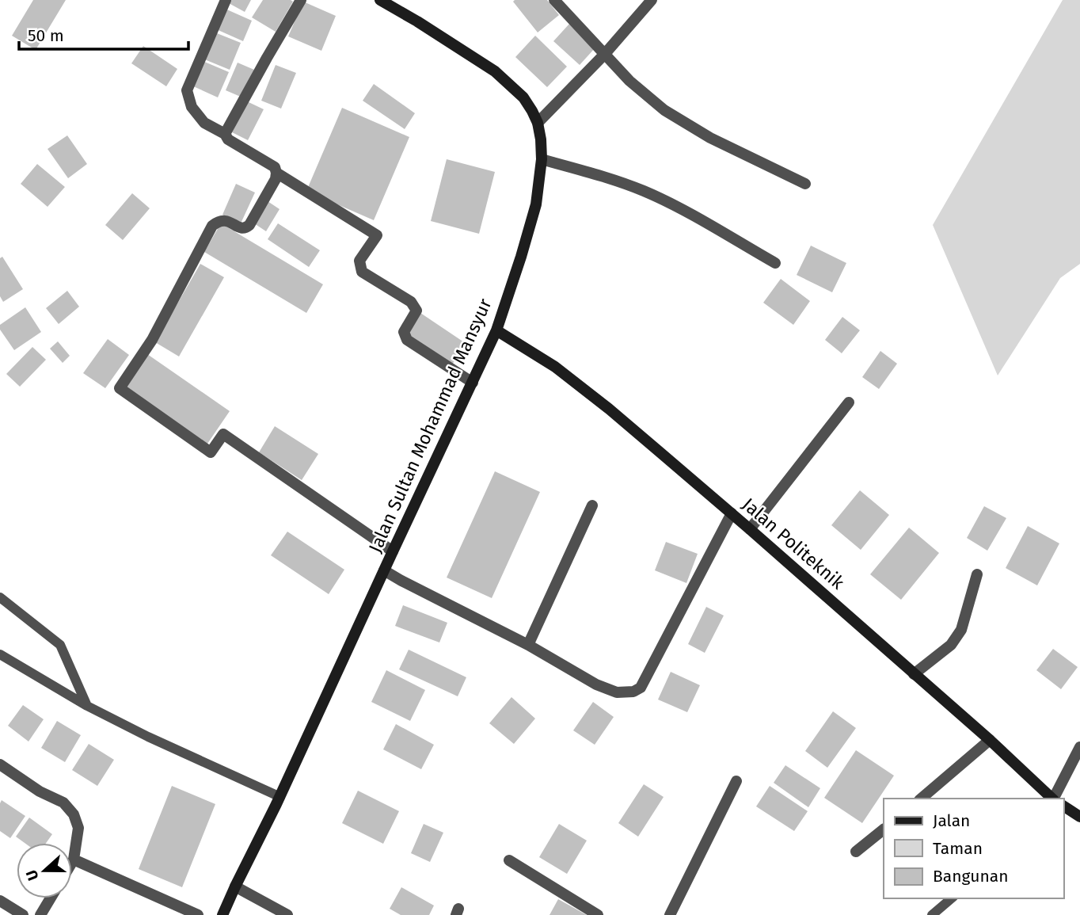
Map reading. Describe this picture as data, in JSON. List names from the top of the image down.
{
  "streets": {
    "street": ["Jalan Sultan Mohammad Mansyur", "Jalan Politeknik"]
  },
  "crossings": [
    ["Jalan Sultan Mohammad Mansyur", "Jalan Politeknik"]
  ],
  "legend": ["Jalan", "Taman", "Bangunan"],
  "scale_bar": "50 m",
  "north": "left"
}
